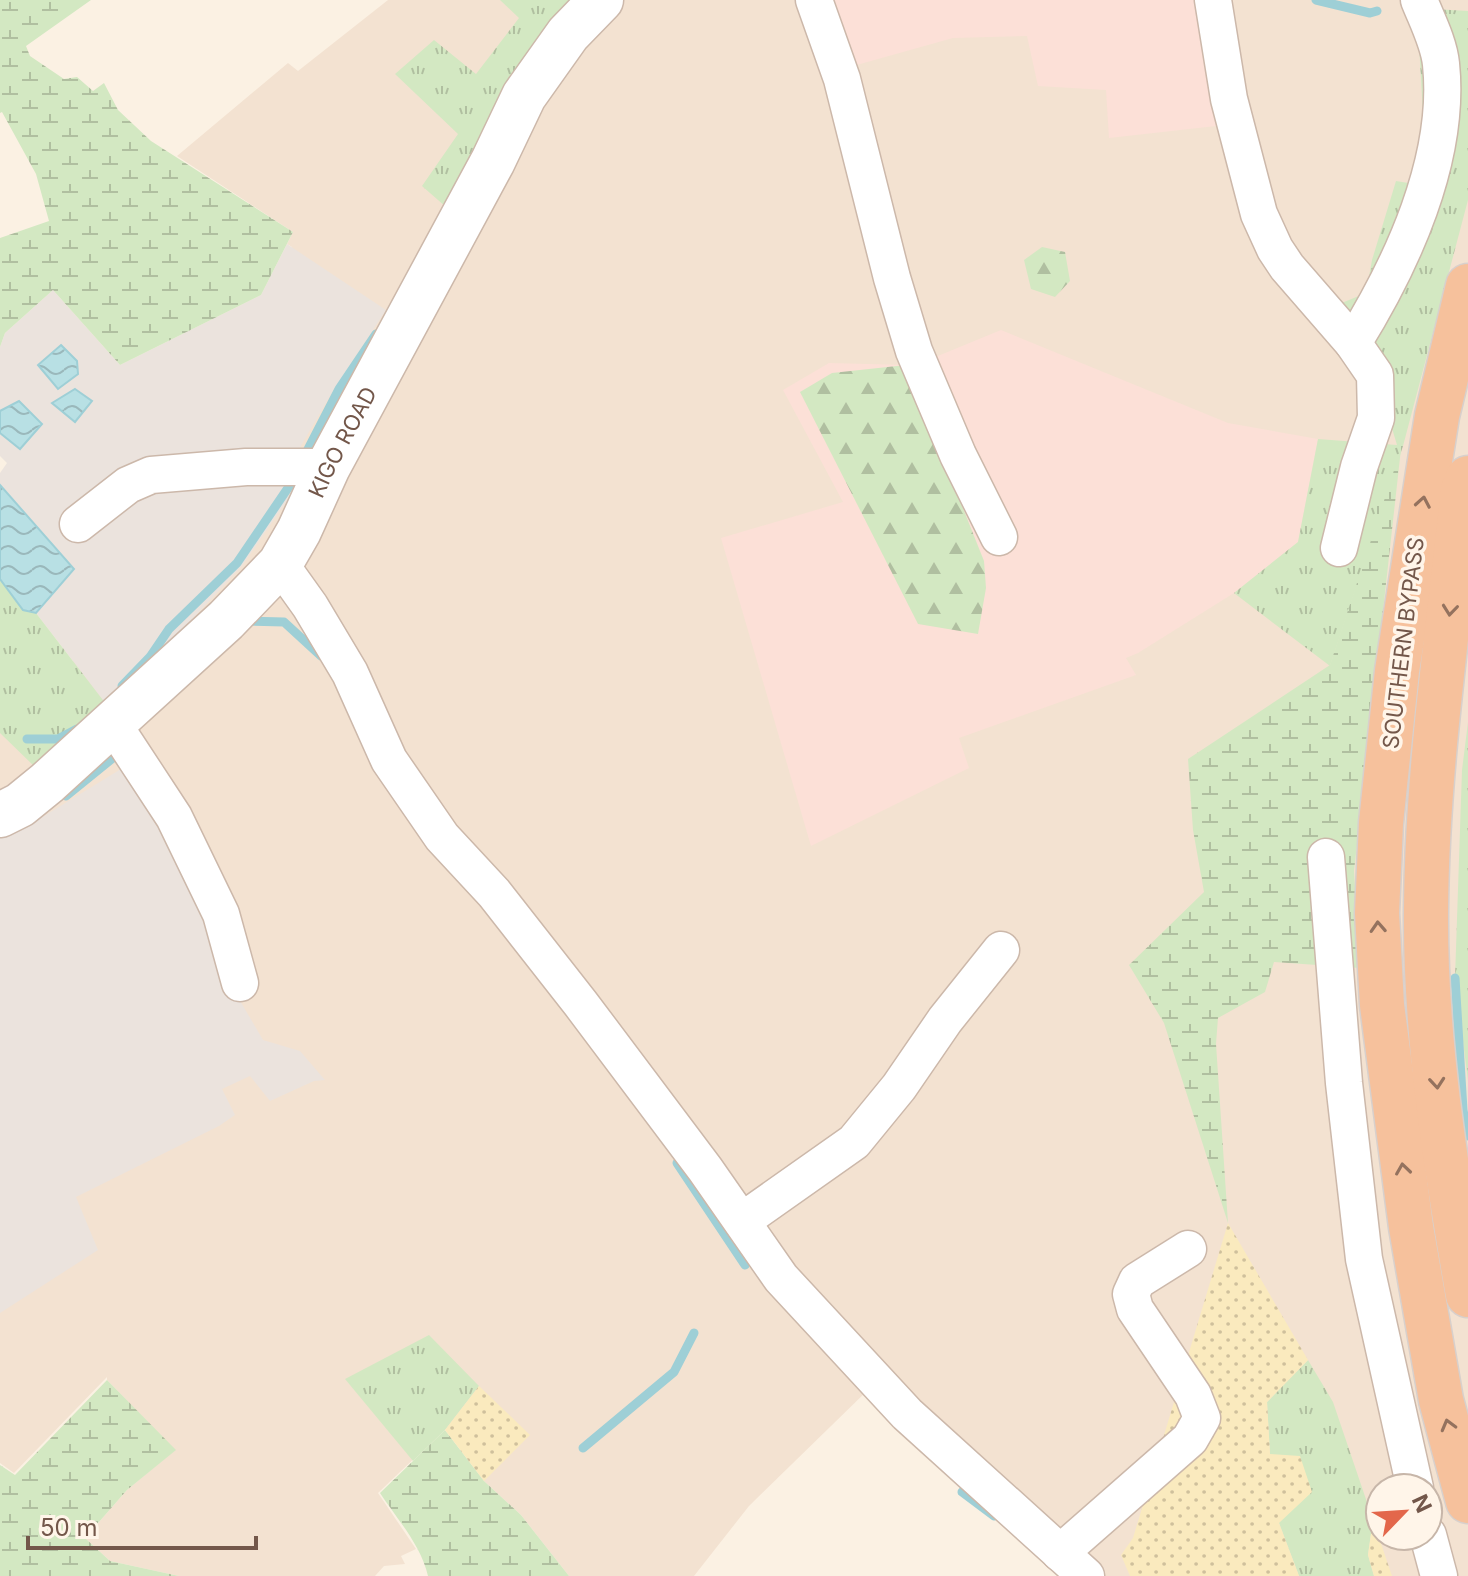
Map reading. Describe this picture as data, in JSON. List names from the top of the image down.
{
  "streets": {
    "highway": ["SOUTHERN BYPASS"],
    "street": ["KIGO ROAD"]
  },
  "scale_bar": "50 m",
  "north": "top right"
}
